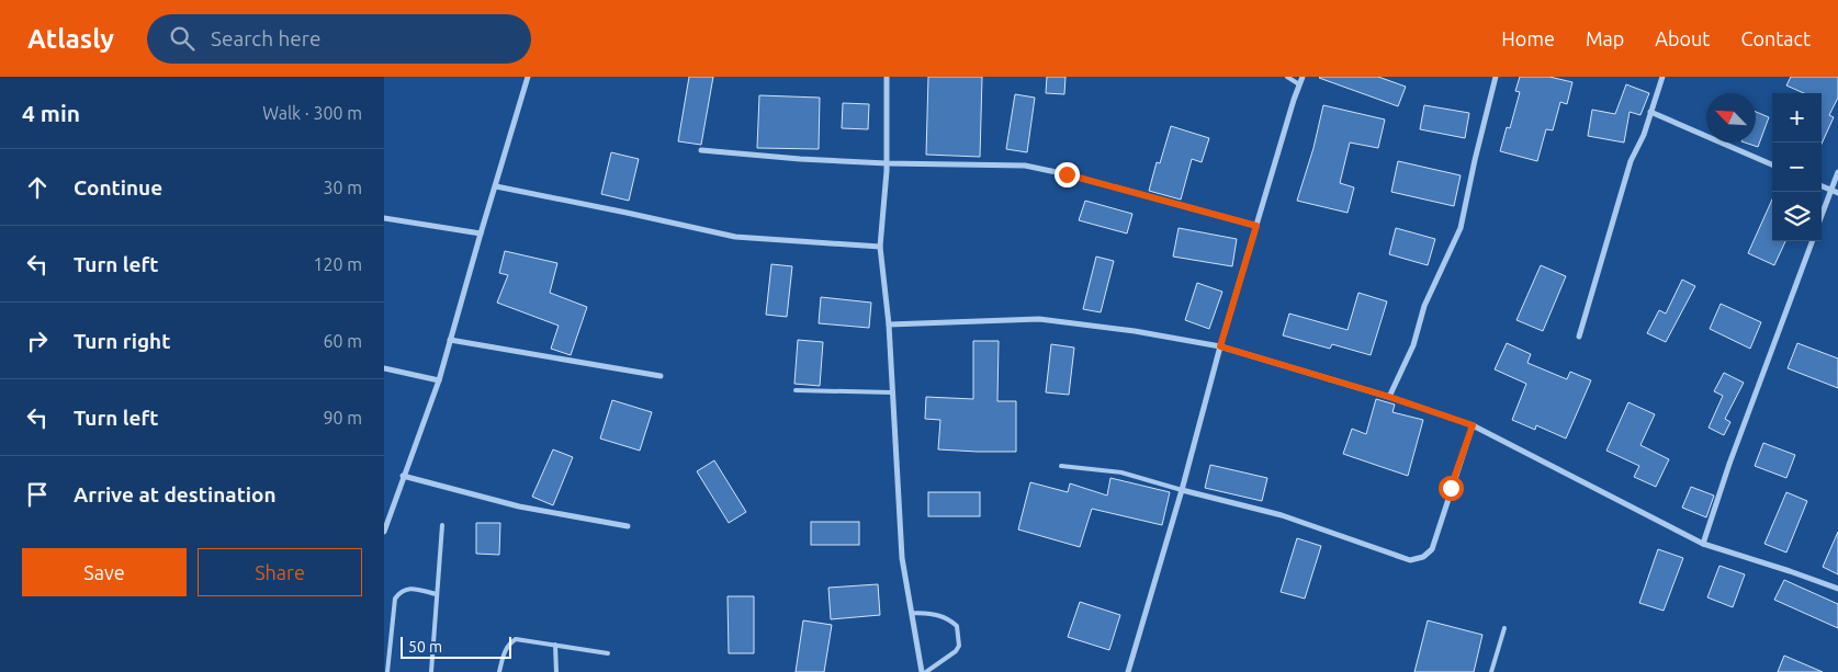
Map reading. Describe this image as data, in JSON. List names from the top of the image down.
{
  "scale_bar": "50 m",
  "north": "top left",
  "page": {
    "header": "Atlasly",
    "search": "Search here",
    "nav": [
      "Home",
      "Map",
      "About",
      "Contact"
    ],
    "heading": ["4 min", "Walk · 300 m"],
    "map_buttons": ["+", "−"],
    "list": [
      ["Continue", "30 m"],
      ["Turn left", "120 m"],
      ["Turn right", "60 m"],
      ["Turn left", "90 m"],
      "Arrive at destination"
    ],
    "buttons": ["Save", "Share"],
    "scale": "50 m"
  }
}
